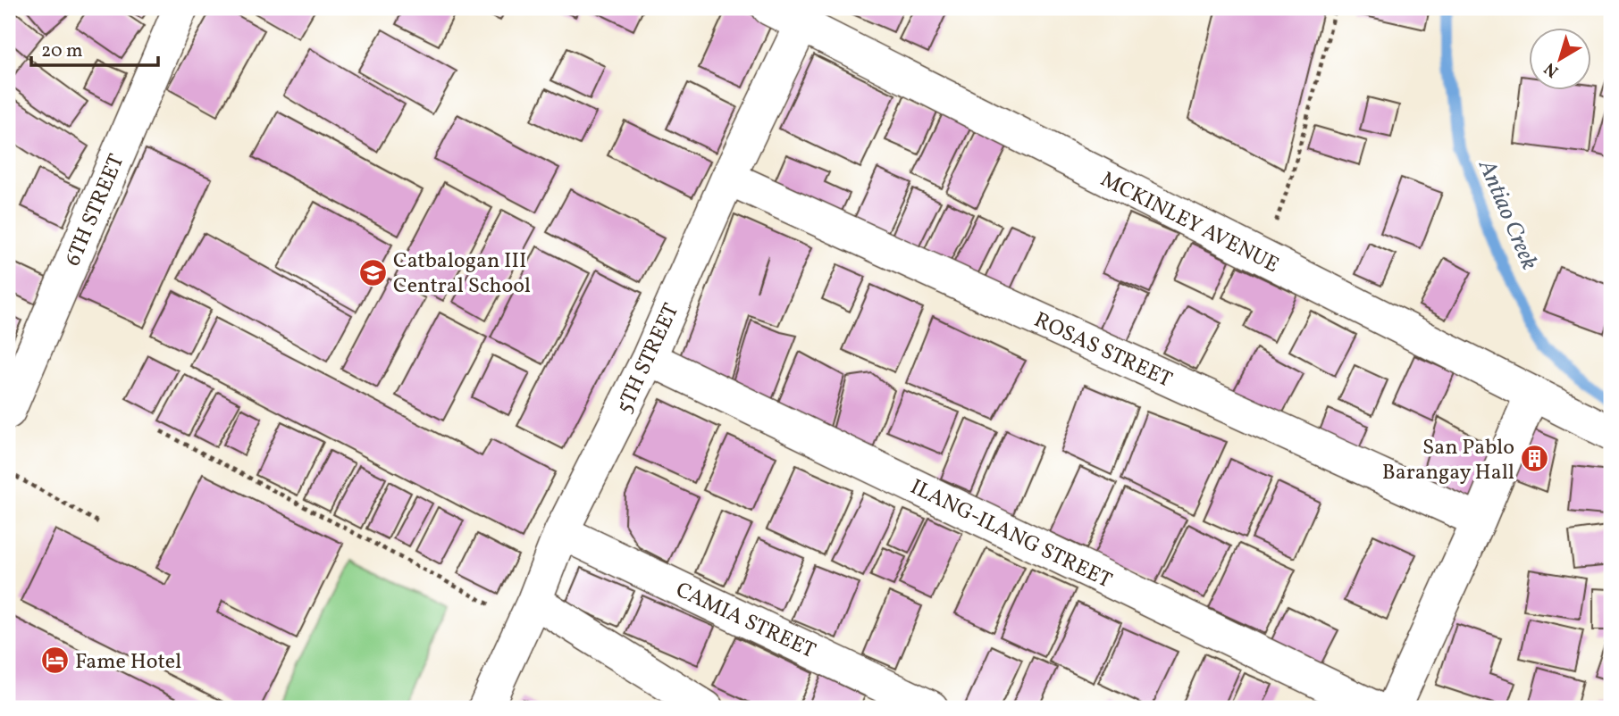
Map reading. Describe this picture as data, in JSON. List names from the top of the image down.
{
  "streets": {
    "street": [
      "6TH STREET",
      "MCKINLEY AVENUE",
      "ROSAS STREET",
      "5TH STREET",
      "ILANG-ILANG STREET",
      "CAMIA STREET"
    ]
  },
  "crossings": [
    ["MCKINLEY AVENUE", "5TH STREET"],
    ["ROSAS STREET", "5TH STREET"],
    ["5TH STREET", "ILANG-ILANG STREET"],
    ["5TH STREET", "CAMIA STREET"]
  ],
  "water": ["Antiao Creek"],
  "places": {
    "school or university": ["Catbalogan III Central School"],
    "building": ["San Pablo Barangay Hall"],
    "hotel": ["Fame Hotel"]
  },
  "scale_bar": "20 m",
  "north": "bottom left"
}
